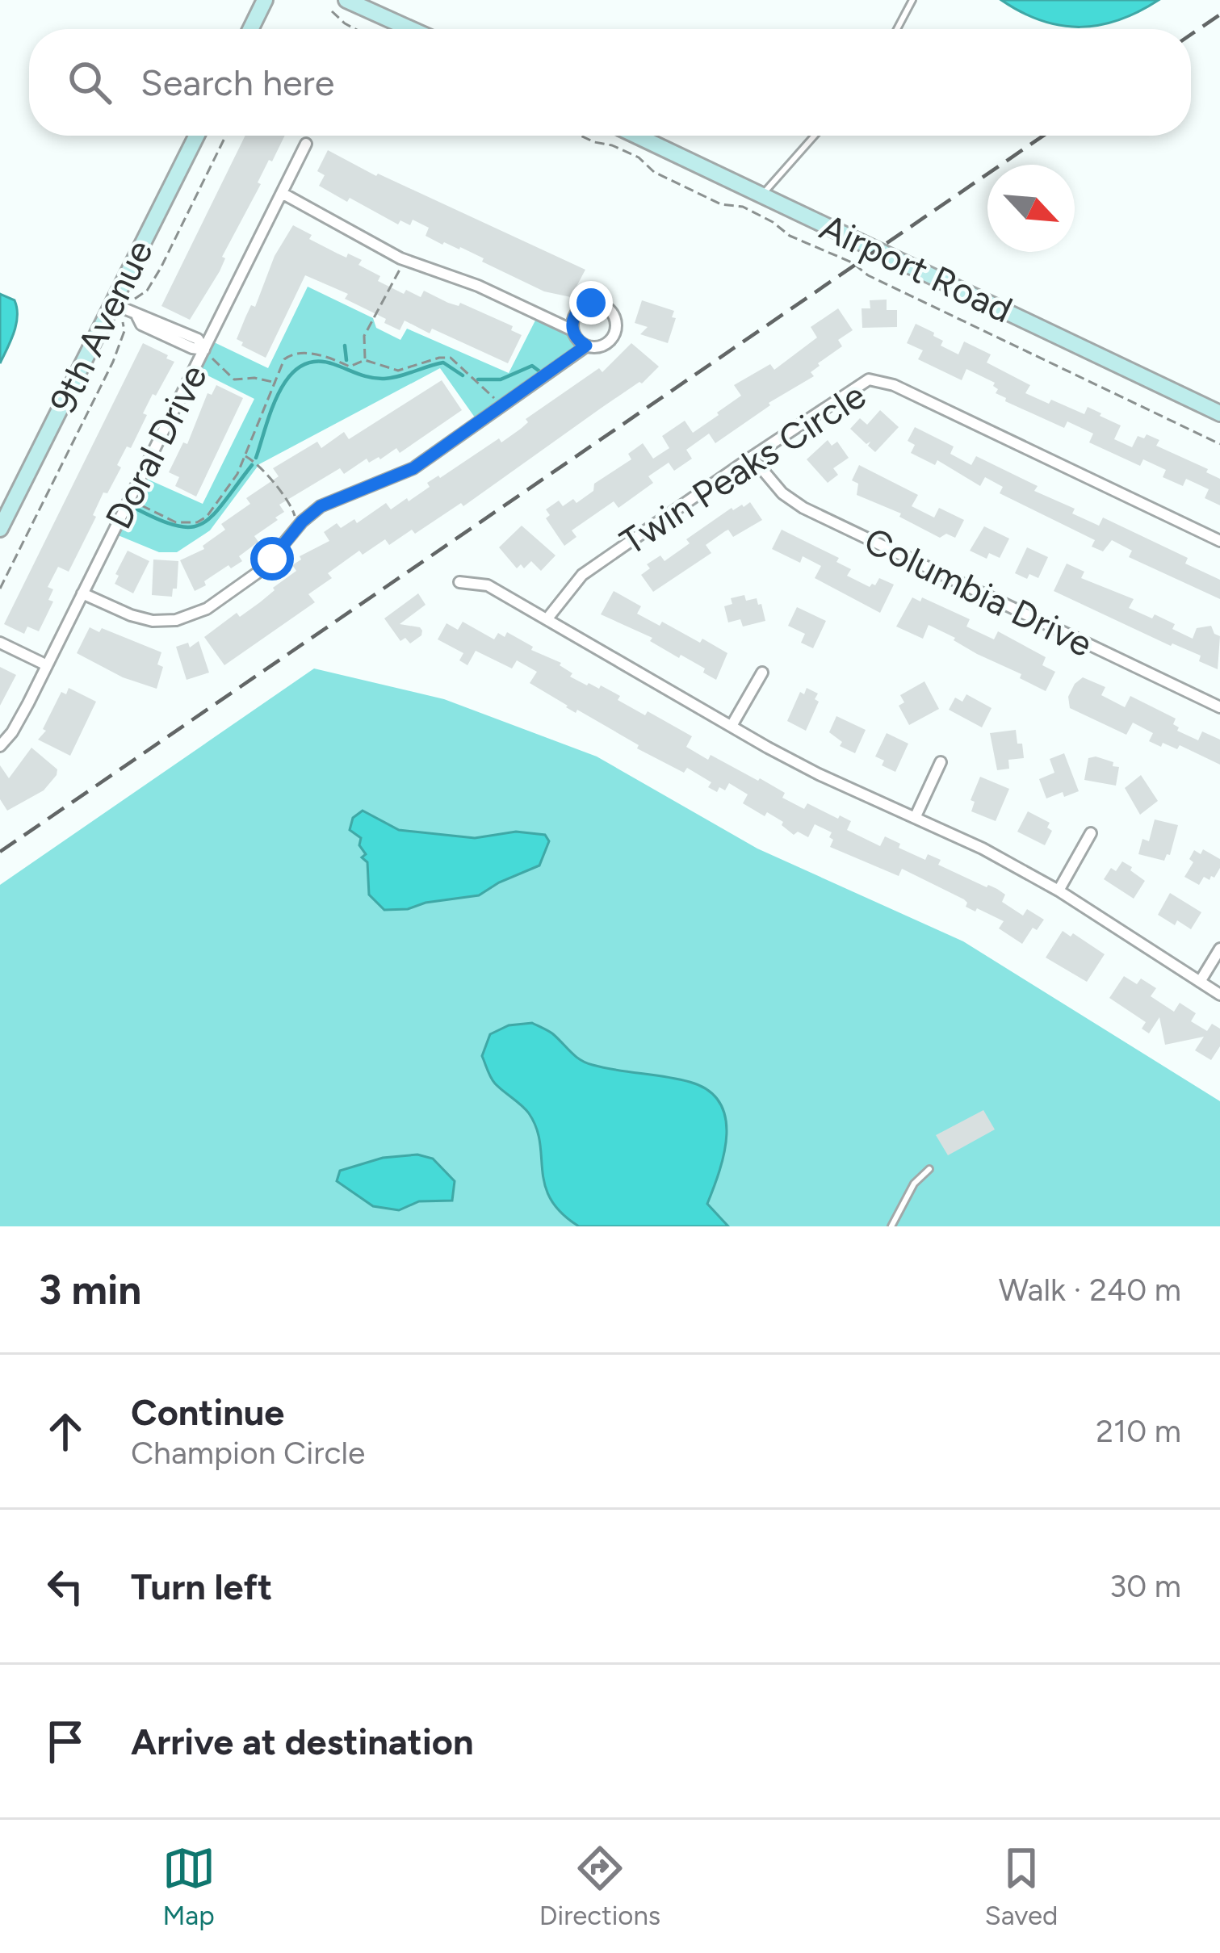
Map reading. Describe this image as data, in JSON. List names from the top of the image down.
{
  "streets": {
    "main road": ["Airport Road", "9th Avenue"],
    "street": ["Doral Drive", "Twin Peaks Circle", "Columbia Drive"]
  },
  "crossings": [
    ["Twin Peaks Circle", "Columbia Drive"]
  ],
  "north": "bottom right",
  "page": {
    "search": "Search here",
    "heading": ["3 min", "Walk · 240 m"],
    "list": [
      ["Continue", "Champion Circle", "210 m"],
      ["Turn left", "30 m"],
      "Arrive at destination"
    ],
    "nav": ["Map", "Directions", "Saved"]
  }
}
